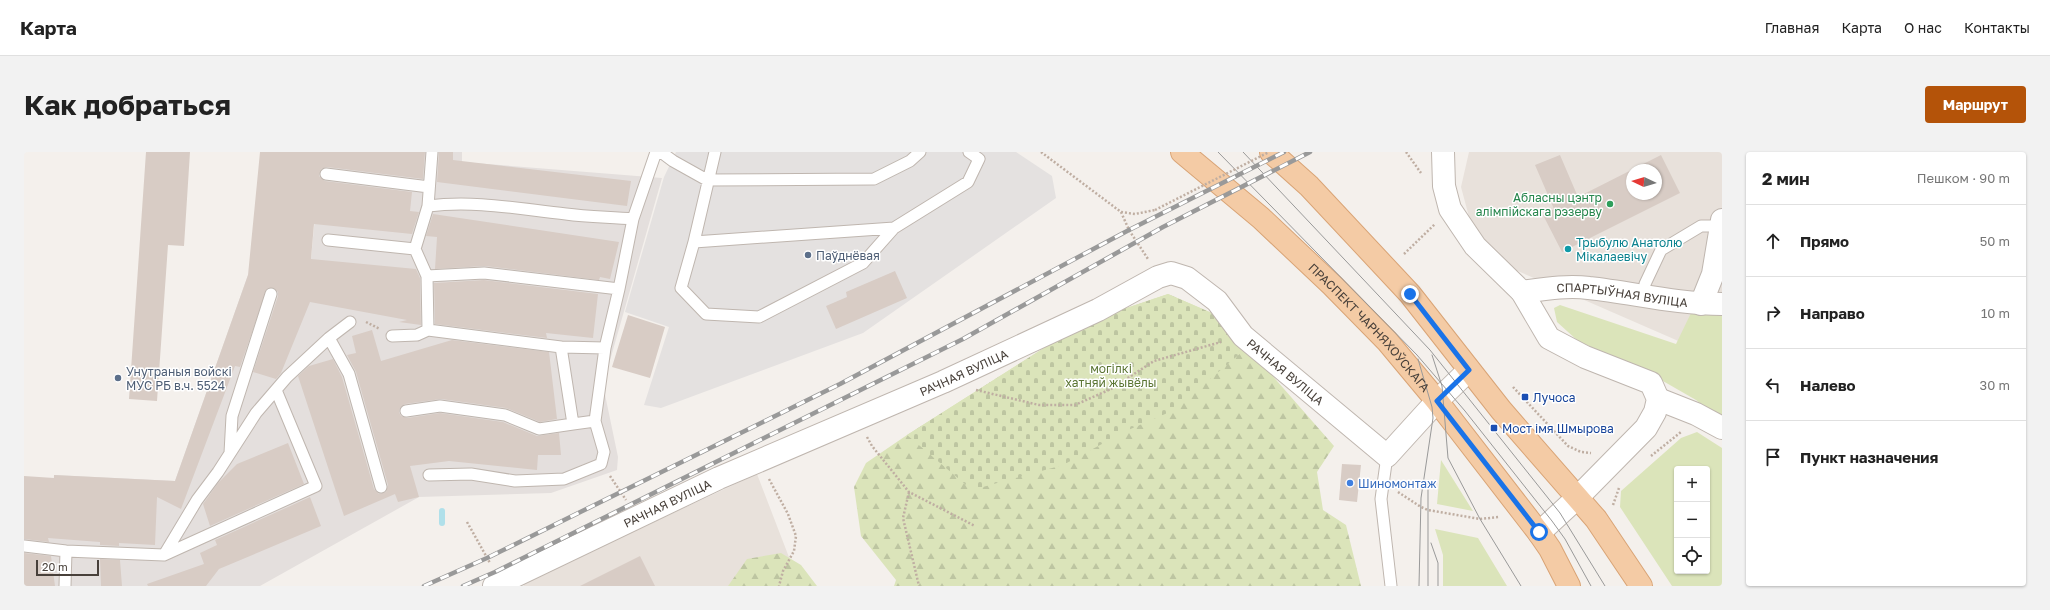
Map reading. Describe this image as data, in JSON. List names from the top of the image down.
{
  "streets": {
    "main road": ["ПРАСПЕКТ ЧАРНЯХОЎСКАГА"],
    "street": ["СПАРТЫЎНАЯ ВУЛІЦА", "РАЧНАЯ ВУЛІЦА"]
  },
  "parks": ["могілкі хатняй жывёлы"],
  "places": {
    "other": [
      "Абласны цэнтр алімпійскага рэзерву",
      "Трыбулю Анатолю Мікалаевічу",
      "Паўднёвая",
      "Унутраныя войскі МУС РБ в.ч. 5524",
      "Шиномонтаж"
    ],
    "transit": ["Лучоса", "Мост імя Шмырова"]
  },
  "scale_bar": "20 m",
  "north": "left",
  "page": {
    "header": "Карта",
    "nav": [
      "Главная",
      "Карта",
      "О нас",
      "Контакты"
    ],
    "buttons": "Маршрут",
    "title": "Как добраться",
    "heading": ["2 мин", "Пешком · 90 m"],
    "list": [
      ["Прямо", "50 m"],
      ["Направо", "10 m"],
      ["Налево", "30 m"],
      "Пункт назначения"
    ],
    "map_buttons": ["+", "−"],
    "scale": "20 m"
  }
}
